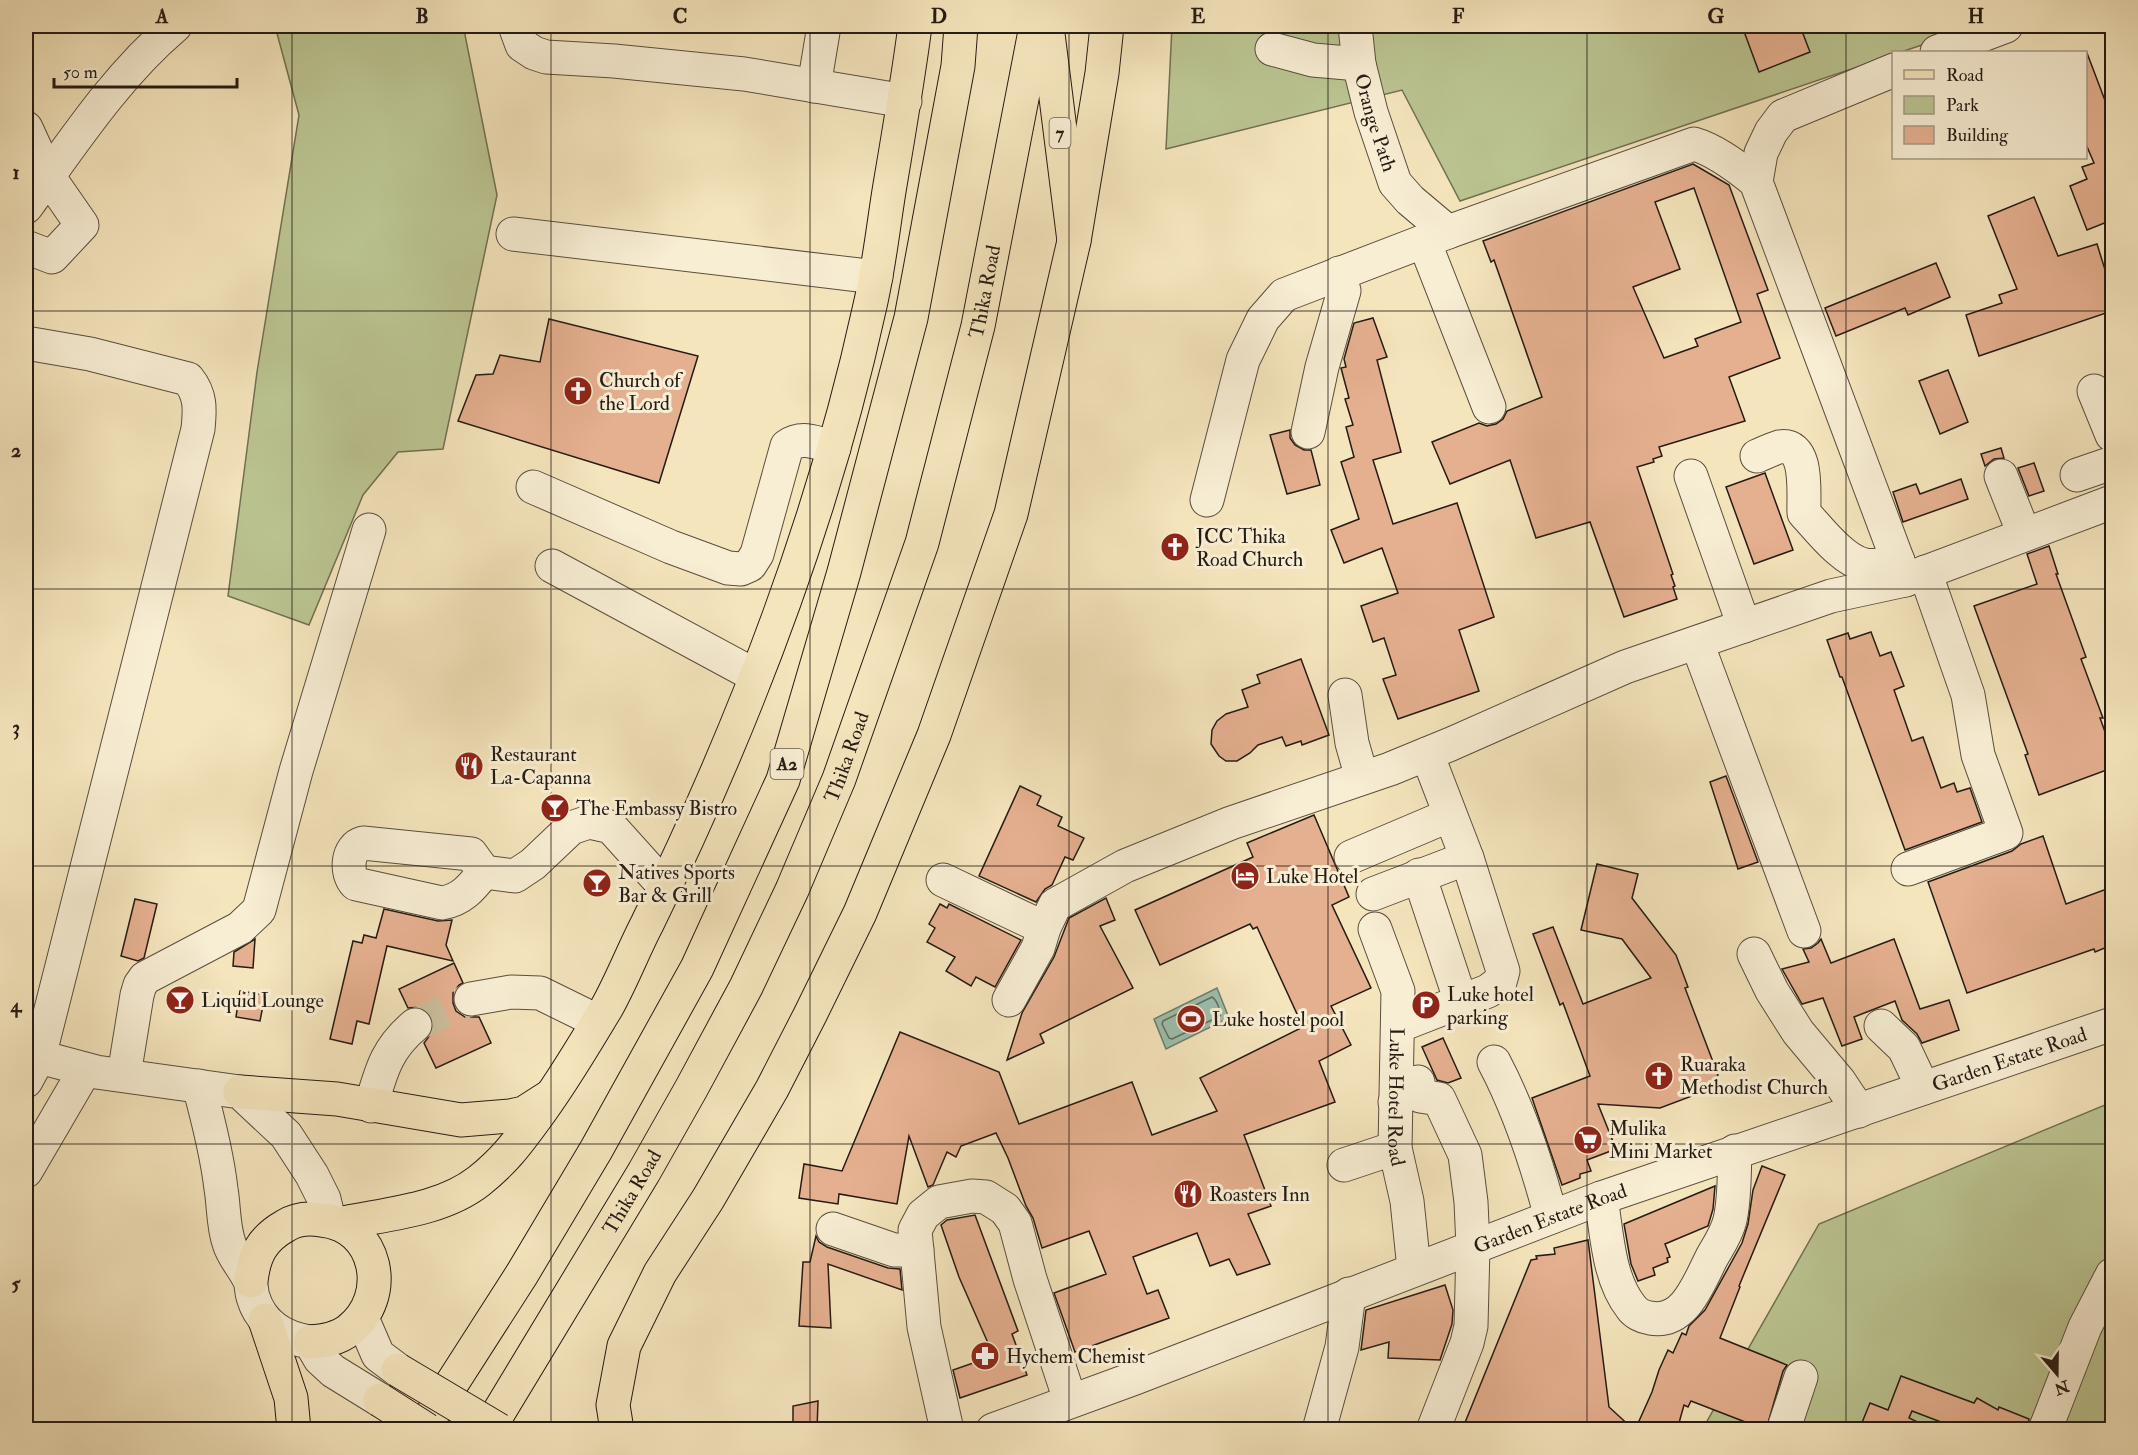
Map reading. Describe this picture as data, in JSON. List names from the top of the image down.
{
  "streets": {
    "main road": ["7", "Thika Road", "A2"],
    "street": ["Orange Path", "Garden Estate Road", "Luke Hotel Road"]
  },
  "crossings": [
    ["Garden Estate Road", "Luke Hotel Road"]
  ],
  "places": {
    "church": ["Church of the Lord", "JCC Thika Road Church", "Ruaraka Methodist Church"],
    "restaurant": ["Restaurant La-Capanna", "Roasters Inn"],
    "bar": ["The Embassy Bistro", "Natives Sports Bar & Grill", "Liquid Lounge"],
    "hotel": ["Luke Hotel"],
    "parking": ["Luke hotel parking"],
    "sports": ["Luke hostel pool"],
    "supermarket": ["Mulika Mini Market"],
    "pharmacy": ["Hychem Chemist"]
  },
  "legend": ["Road", "Park", "Building"],
  "scale_bar": "50 m",
  "north": "bottom",
  "grid": {
    "columns": [
      "A",
      "B",
      "C",
      "D",
      "E",
      "F",
      "G",
      "H"
    ],
    "rows": [
      "1",
      "2",
      "3",
      "4",
      "5"
    ]
  }
}
